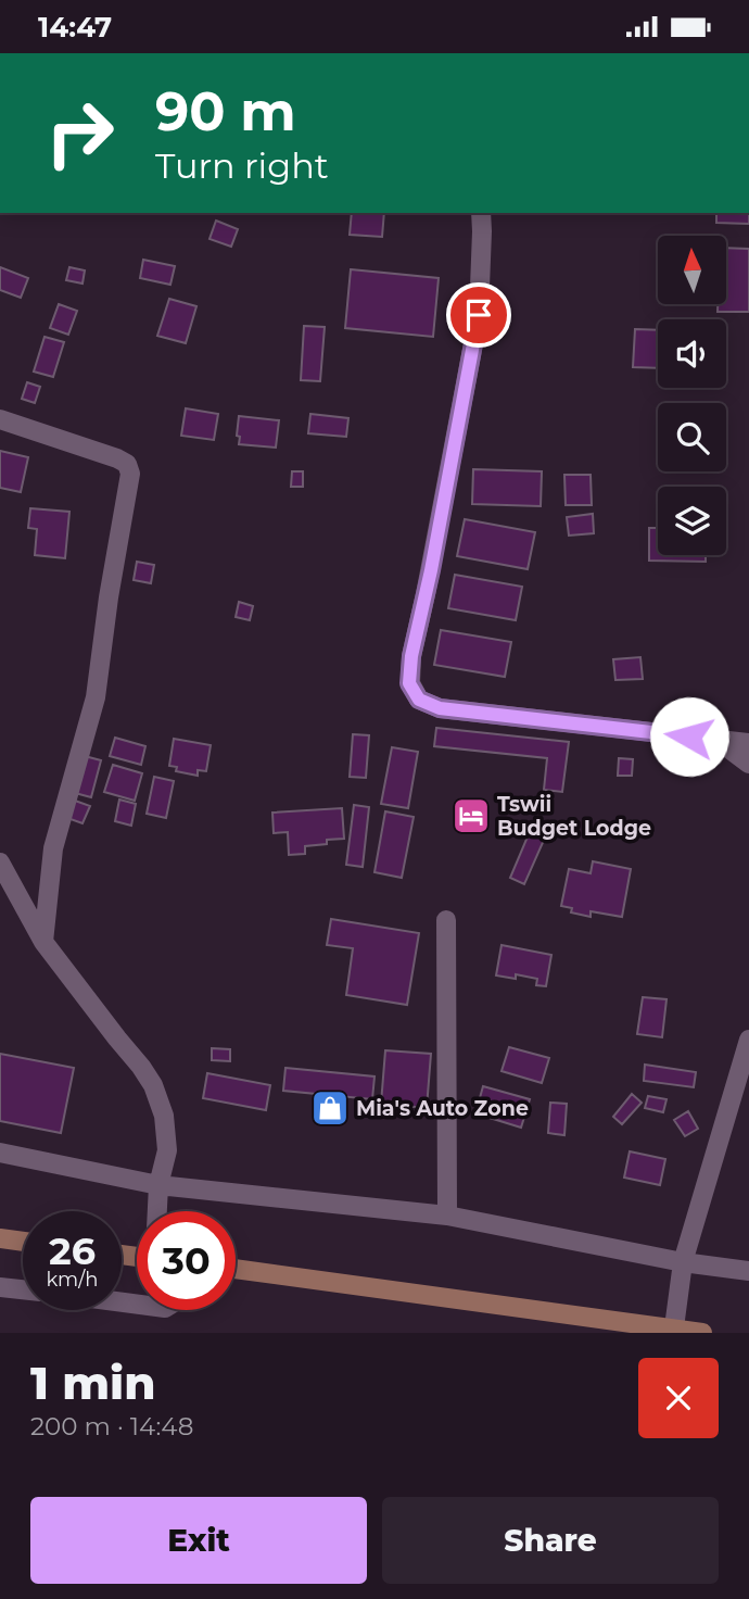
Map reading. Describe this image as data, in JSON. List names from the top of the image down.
{
  "places": {
    "hotel": ["Tswii Budget Lodge"],
    "shop": ["Mia's Auto Zone"]
  },
  "north": "top",
  "page": {
    "status": "14:47",
    "turn": ["90 m", "Turn right"],
    "speed": "26 km/h",
    "limit": "30",
    "heading": ["1 min", "200 m · 14:48"],
    "buttons": ["Exit", "Share"]
  }
}
